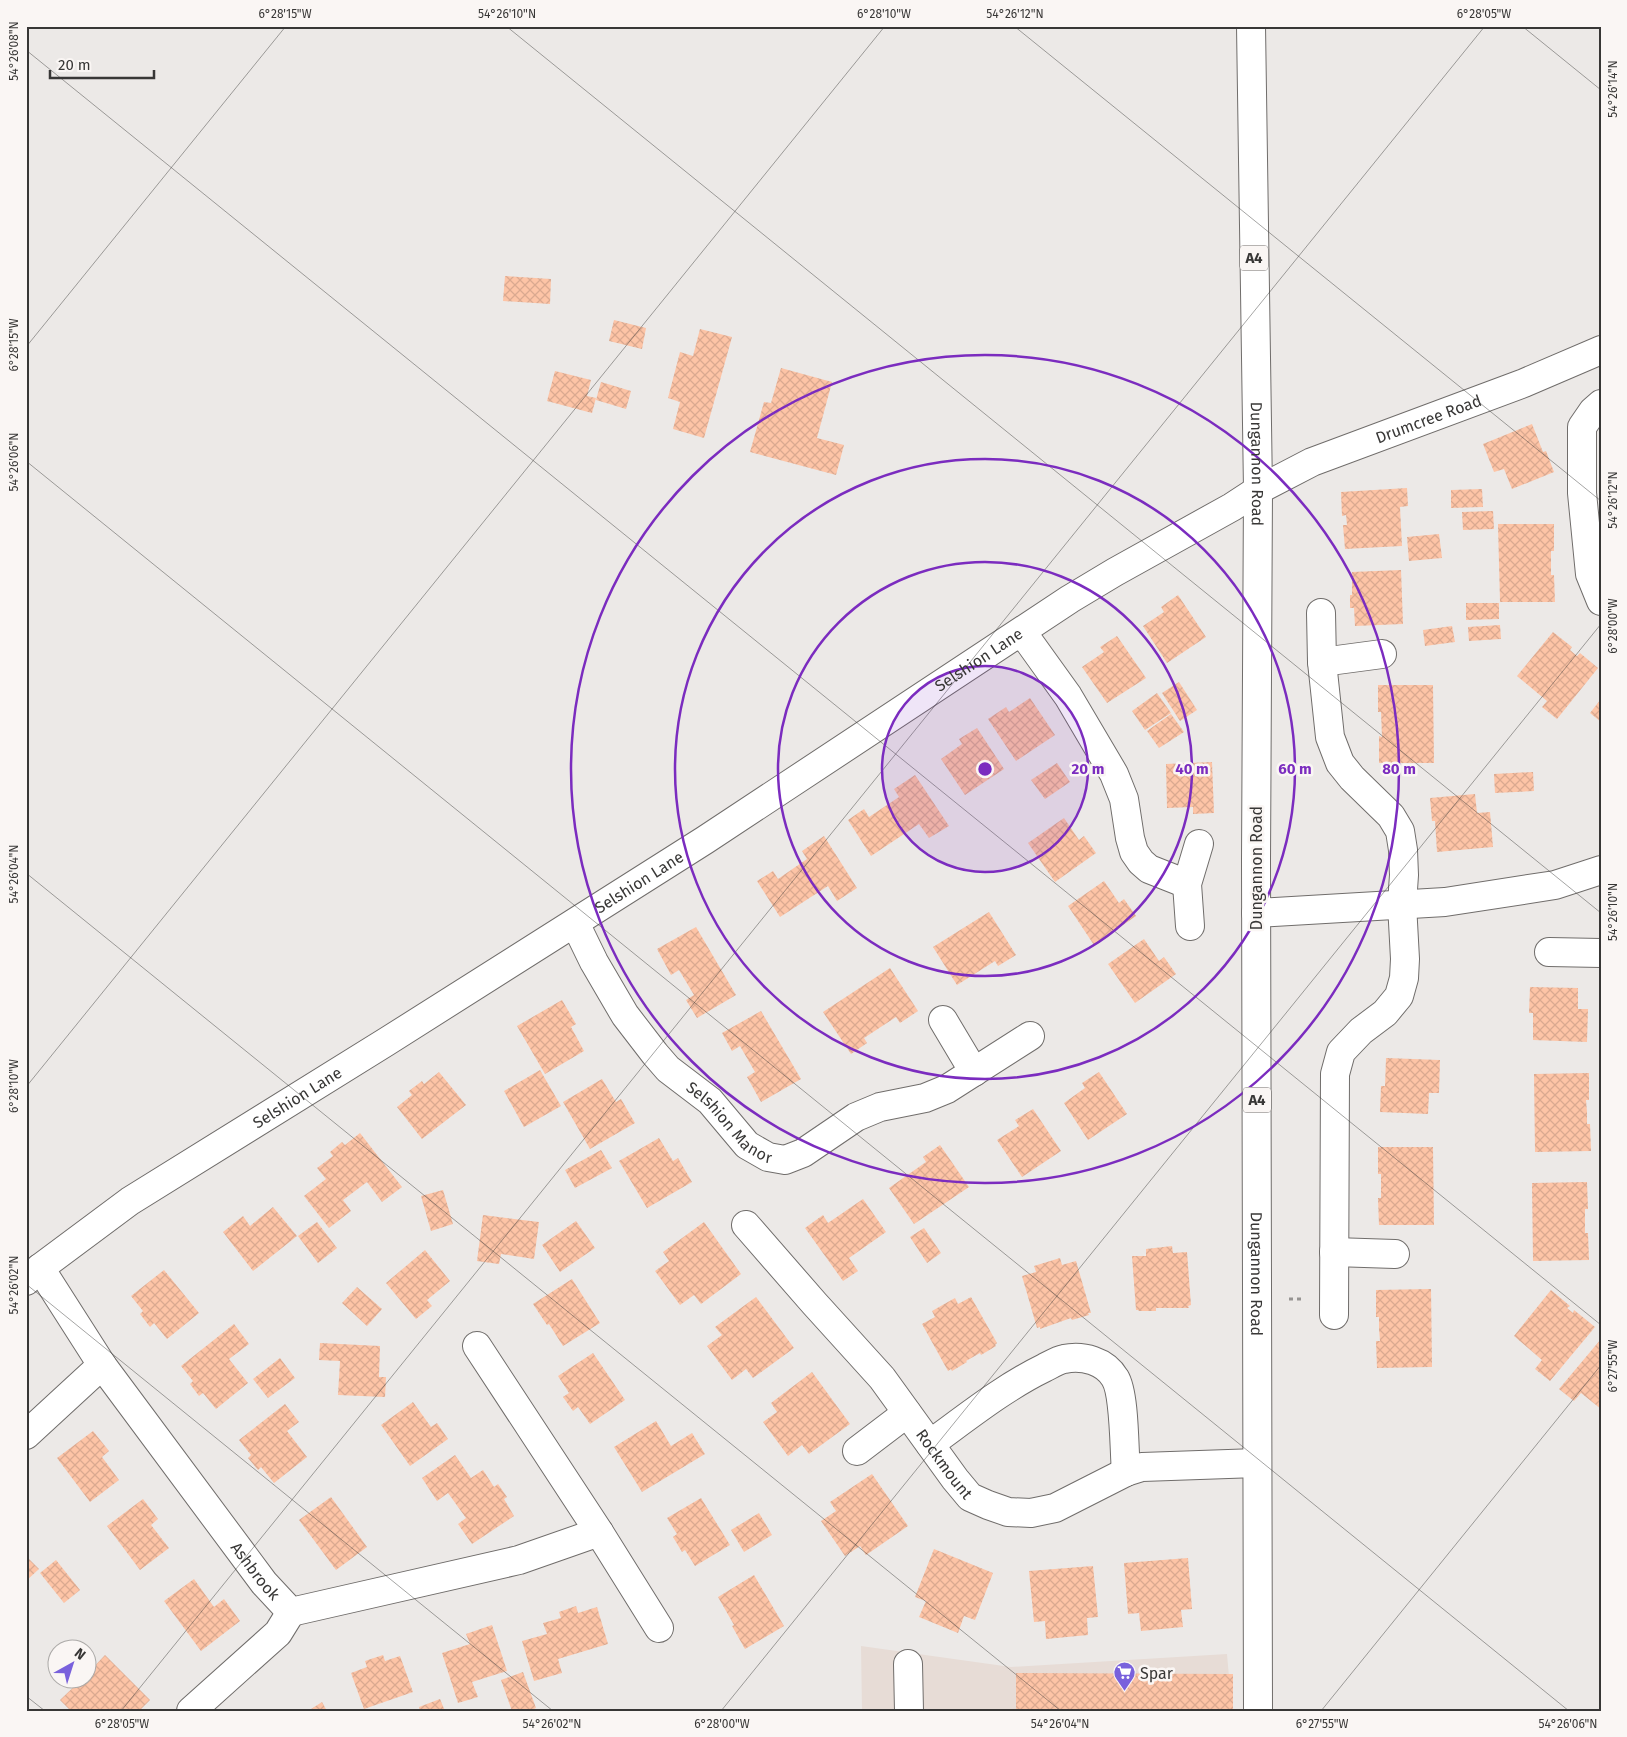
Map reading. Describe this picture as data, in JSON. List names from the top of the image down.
{
  "streets": {
    "street": [
      "A4",
      "Drumcree Road",
      "Dungannon Road",
      "Selshion Lane",
      "Selshion Manor",
      "Rockmount",
      "Ashbrook"
    ]
  },
  "crossings": [
    ["Drumcree Road", "Dungannon Road"],
    ["Drumcree Road", "Selshion Lane"],
    ["Dungannon Road", "Selshion Lane"],
    ["Dungannon Road", "Rockmount"],
    ["Selshion Lane", "Selshion Manor"],
    ["Selshion Lane", "Ashbrook"]
  ],
  "places": {
    "supermarket": ["Spar"]
  },
  "scale_bar": "20 m",
  "north": "top right",
  "coordinates": [
    "6°28'15\"W",
    "54°26'10\"N",
    "6°28'10\"W",
    "54°26'12\"N",
    "6°28'05\"W",
    "54°26'08\"N",
    "54°26'14\"N",
    "54°26'06\"N",
    "6°28'00\"W",
    "54°26'04\"N",
    "54°26'02\"N",
    "6°27'55\"W"
  ],
  "rings": [
    "20 m",
    "40 m",
    "60 m",
    "80 m"
  ]
}
